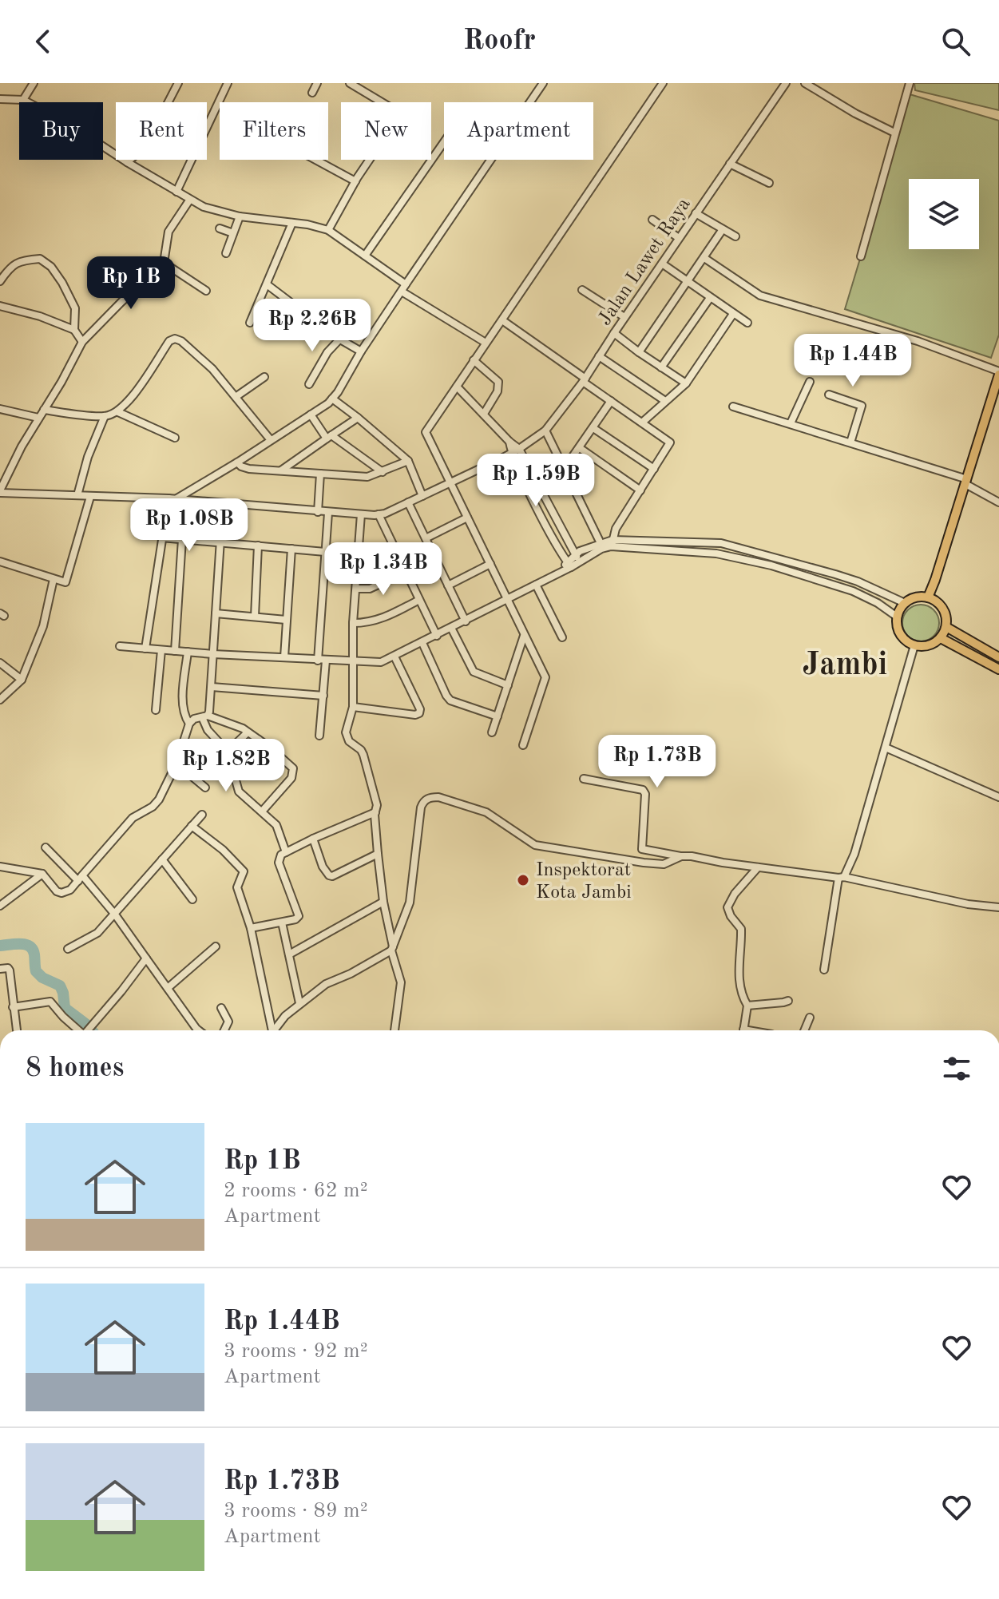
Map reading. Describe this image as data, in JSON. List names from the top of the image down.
{
  "streets": {
    "street": ["Jalan Lawet Raya"]
  },
  "districts": ["Jambi"],
  "places": ["Inspektorat Kota Jambi"],
  "page": {
    "header": "Roofr",
    "chip": [
      "Buy",
      "Rent",
      "Filters",
      "New",
      "Apartment"
    ],
    "price": [
      "Rp 1B",
      "Rp 2.26B",
      "Rp 1.44B",
      "Rp 1.59B",
      "Rp 1.08B",
      "Rp 1.34B",
      "Rp 1.73B",
      "Rp 1.82B"
    ],
    "heading": "8 homes",
    "list": [
      {
        "name": "Rp 1B",
        "note": "2 rooms · 62 m² · Apartment"
      },
      {
        "name": "Rp 1.44B",
        "note": "3 rooms · 92 m² · Apartment"
      },
      {
        "name": "Rp 1.73B",
        "note": "3 rooms · 89 m² · Apartment"
      }
    ]
  }
}
